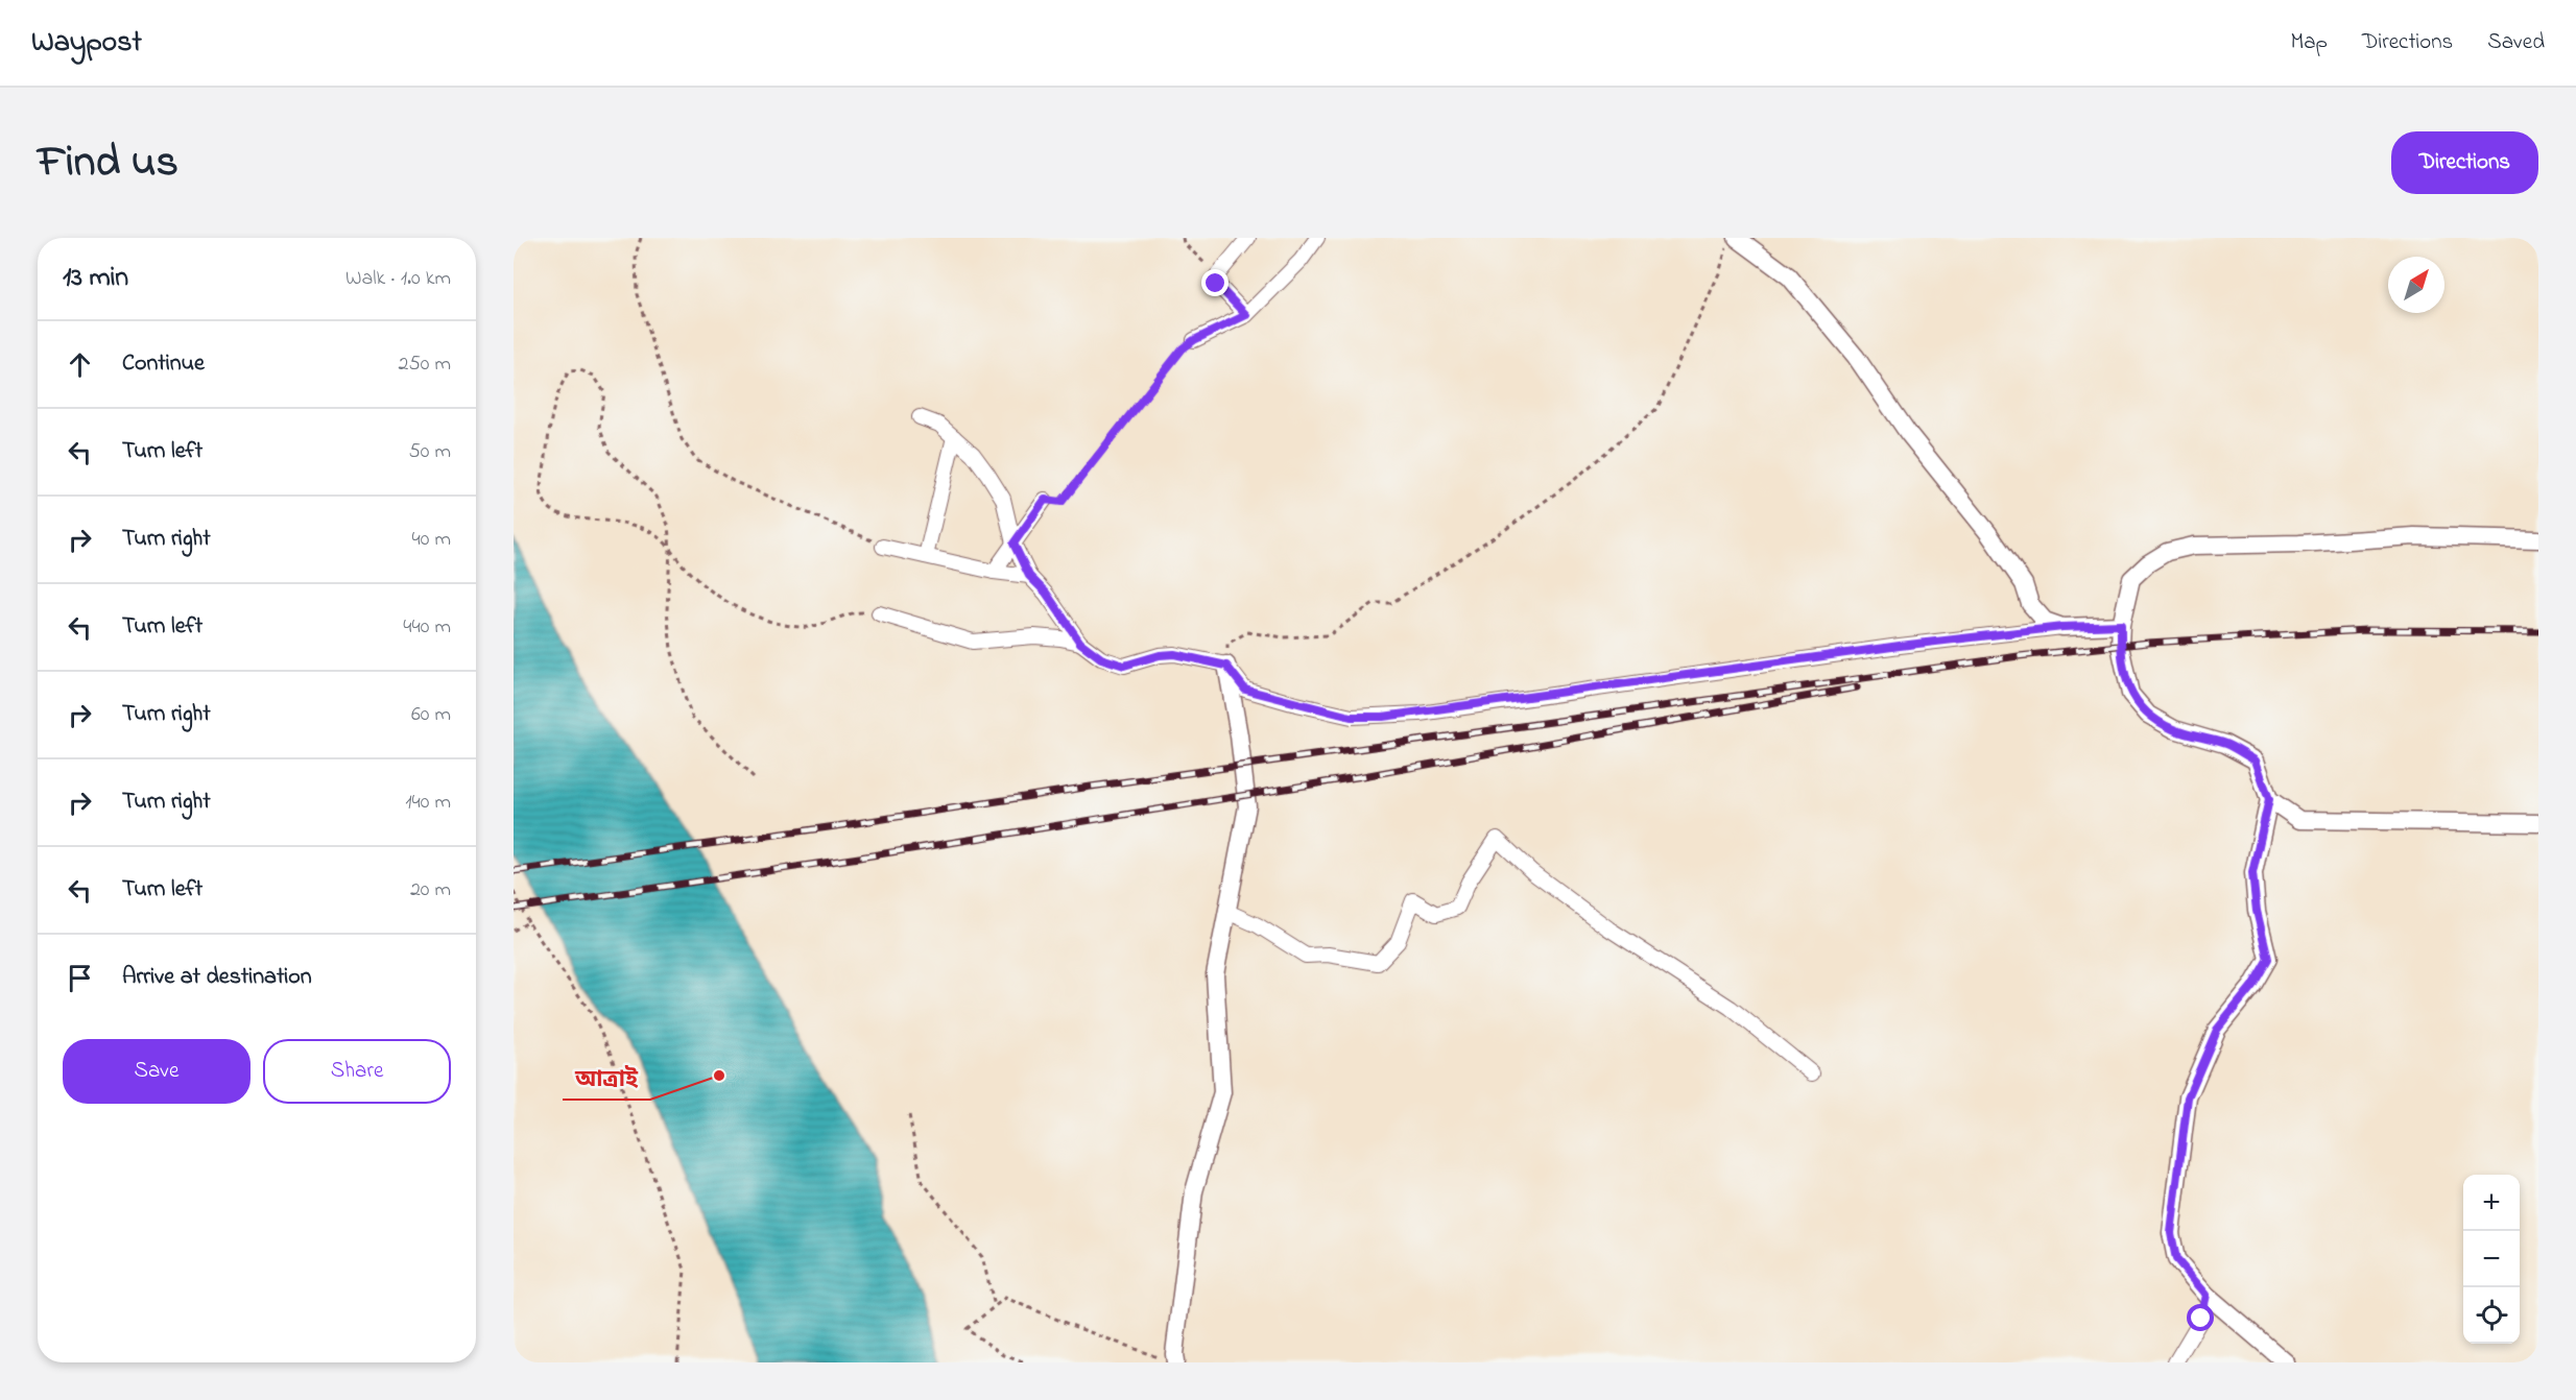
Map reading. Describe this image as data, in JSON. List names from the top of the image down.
{
  "places": ["আত্রাই"],
  "north": "top right",
  "page": {
    "header": "Waypost",
    "nav": ["Map", "Directions", "Saved"],
    "title": "Find us",
    "buttons": [
      "Directions",
      ["Save", "Share"]
    ],
    "heading": ["13 min", "Walk · 1.0 km"],
    "list": [
      ["Continue", "250 m"],
      ["Turn left", "50 m"],
      ["Turn right", "40 m"],
      ["Turn left", "440 m"],
      ["Turn right", "60 m"],
      ["Turn right", "140 m"],
      ["Turn left", "20 m"],
      "Arrive at destination"
    ],
    "map_buttons": ["+", "−"]
  }
}
